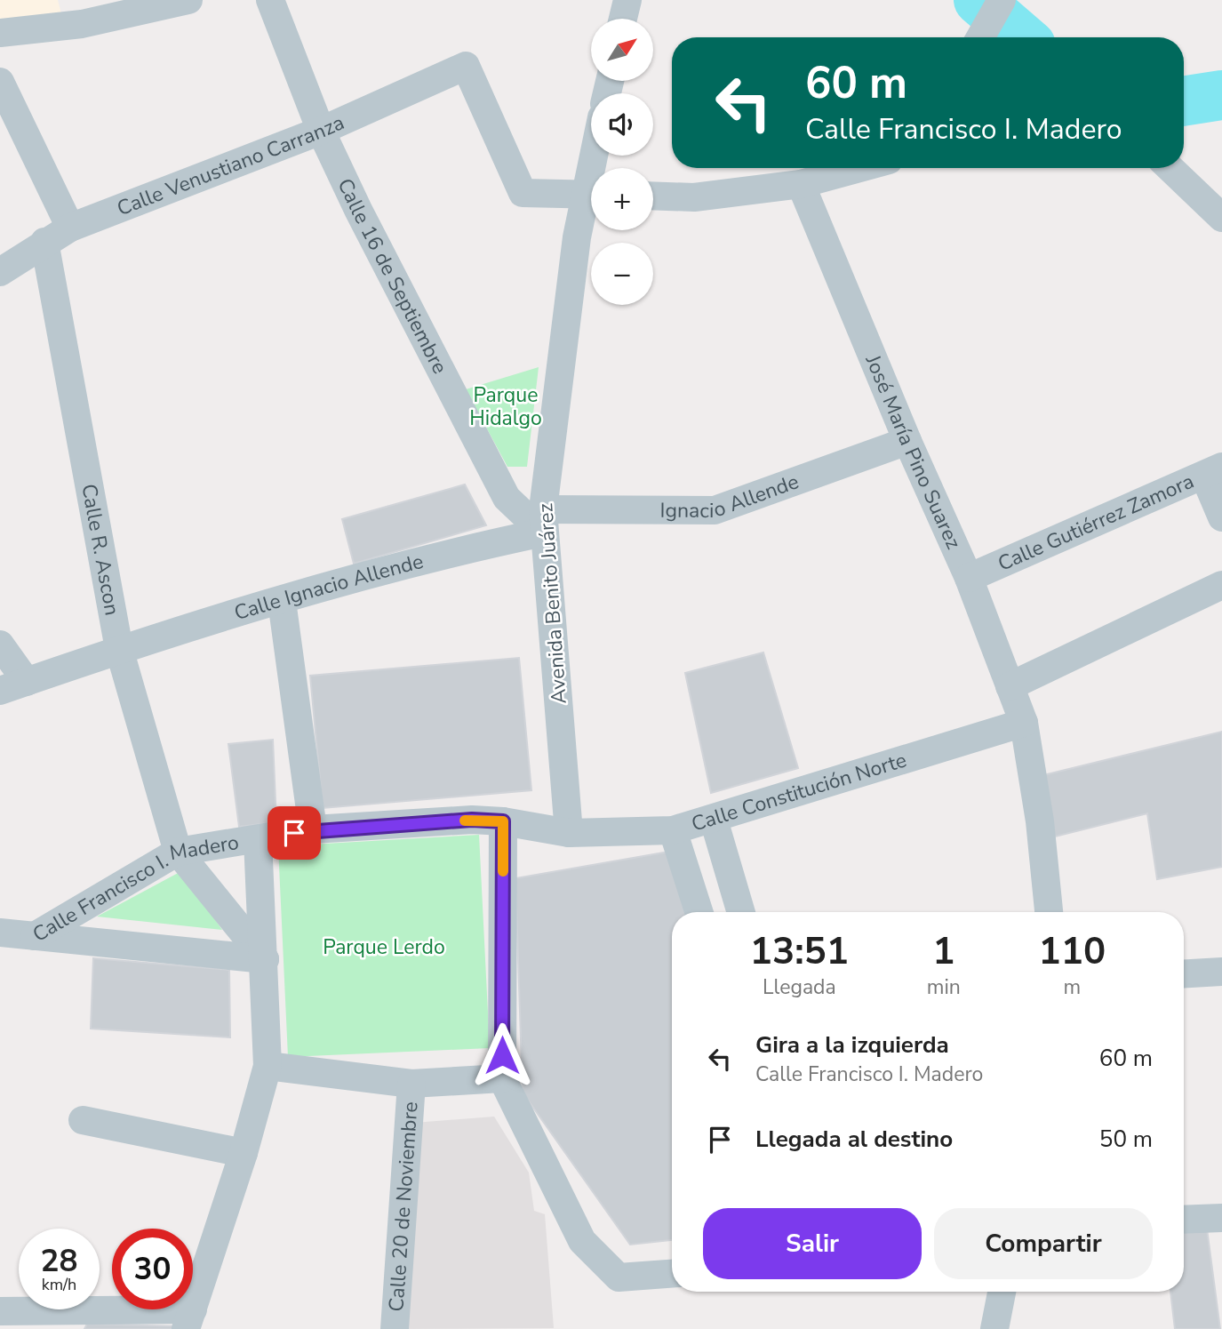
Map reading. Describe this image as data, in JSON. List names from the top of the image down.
{
  "streets": {
    "street": [
      "Calle Venustiano Carranza",
      "Calle 16 de Septiembre",
      "José María Pino Suarez",
      "Ignacio Allende",
      "Calle Gutiérrez Zamora",
      "Calle R. Ascon",
      "Calle Ignacio Allende",
      "Avenida Benito Juárez",
      "Calle Constitución Norte",
      "Calle Francisco I. Madero",
      "Calle 20 de Noviembre"
    ]
  },
  "crossings": [
    ["Calle Venustiano Carranza", "Calle 16 de Septiembre"],
    ["Calle Venustiano Carranza", "Calle R. Ascon"],
    ["Calle 16 de Septiembre", "Ignacio Allende"],
    ["Calle 16 de Septiembre", "Calle Ignacio Allende"],
    ["Calle 16 de Septiembre", "Avenida Benito Juárez"],
    ["José María Pino Suarez", "Ignacio Allende"],
    ["José María Pino Suarez", "Calle Gutiérrez Zamora"],
    ["José María Pino Suarez", "Calle Constitución Norte"],
    ["Ignacio Allende", "Calle Ignacio Allende"],
    ["Ignacio Allende", "Avenida Benito Juárez"],
    ["Calle R. Ascon", "Calle Ignacio Allende"],
    ["Calle R. Ascon", "Calle Francisco I. Madero"],
    ["Calle Ignacio Allende", "Avenida Benito Juárez"],
    ["Avenida Benito Juárez", "Calle Constitución Norte"],
    ["Avenida Benito Juárez", "Calle Francisco I. Madero"],
    ["Calle Constitución Norte", "Calle Francisco I. Madero"]
  ],
  "parks": ["Parque Hidalgo", "Parque Lerdo"],
  "north": "top right",
  "page": {
    "map_buttons": ["+", "−"],
    "turn": ["60 m", "Calle Francisco I. Madero"],
    "eta": [
      "13:51",
      "Llegada",
      "1",
      "min",
      "110",
      "m"
    ],
    "list": [
      {
        "name": "Gira a la izquierda",
        "note": "Calle Francisco I. Madero",
        "value": "60 m"
      },
      {
        "name": "Llegada al destino",
        "value": "50 m"
      }
    ],
    "buttons": ["Salir", "Compartir"],
    "speed": "28 km/h",
    "limit": "30"
  }
}
